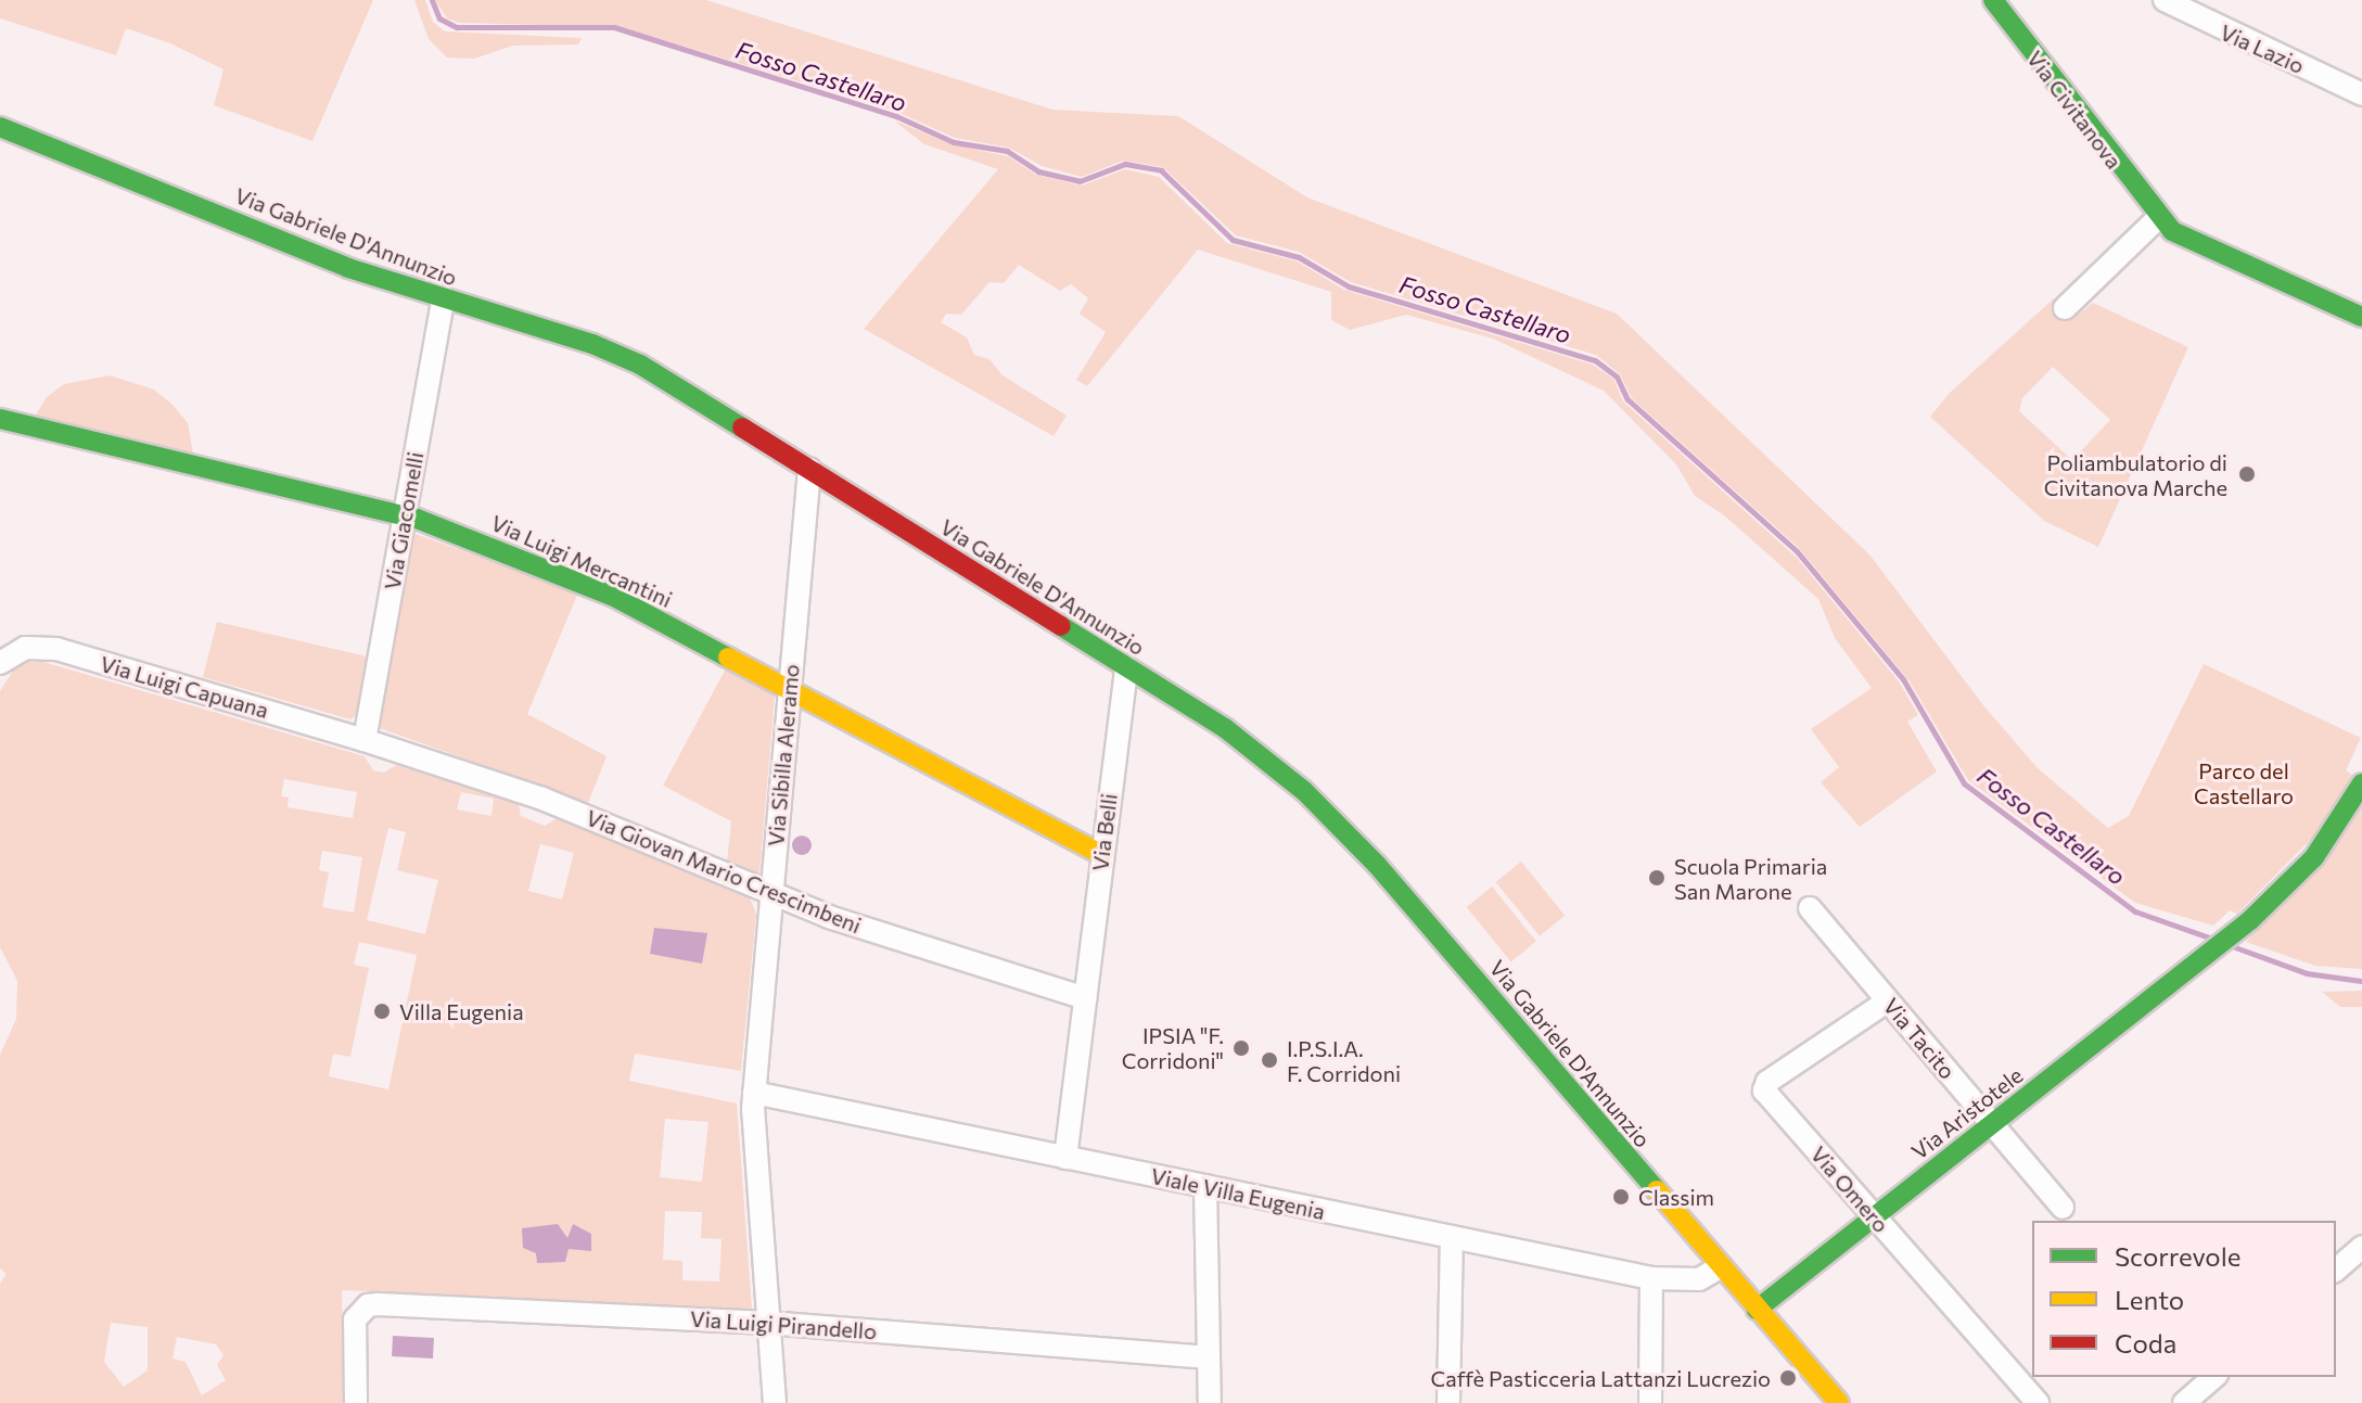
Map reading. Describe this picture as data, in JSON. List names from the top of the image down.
{
  "streets": {
    "street": [
      "Via Lazio",
      "Via Civitanova",
      "Via Gabriele D'Annunzio",
      "Via Giacomelli",
      "Via Luigi Mercantini",
      "Via Luigi Capuana",
      "Via Sibilla Aleramo",
      "Via Belli",
      "Via Giovan Mario Crescimbeni",
      "Via Tacito",
      "Via Aristotele",
      "Via Omero",
      "Viale Villa Eugenia",
      "Via Luigi Pirandello"
    ]
  },
  "crossings": [
    ["Via Gabriele D'Annunzio", "Via Giacomelli"],
    ["Via Gabriele D'Annunzio", "Via Sibilla Aleramo"],
    ["Via Gabriele D'Annunzio", "Via Belli"],
    ["Via Gabriele D'Annunzio", "Via Aristotele"],
    ["Via Gabriele D'Annunzio", "Viale Villa Eugenia"],
    ["Via Giacomelli", "Via Luigi Mercantini"],
    ["Via Giacomelli", "Via Luigi Capuana"],
    ["Via Giacomelli", "Via Giovan Mario Crescimbeni"],
    ["Via Luigi Mercantini", "Via Sibilla Aleramo"],
    ["Via Luigi Mercantini", "Via Belli"],
    ["Via Luigi Capuana", "Via Giovan Mario Crescimbeni"],
    ["Via Sibilla Aleramo", "Via Giovan Mario Crescimbeni"],
    ["Via Sibilla Aleramo", "Viale Villa Eugenia"],
    ["Via Sibilla Aleramo", "Via Luigi Pirandello"],
    ["Via Belli", "Via Giovan Mario Crescimbeni"],
    ["Via Belli", "Viale Villa Eugenia"],
    ["Via Tacito", "Via Aristotele"],
    ["Via Tacito", "Via Omero"],
    ["Via Aristotele", "Via Omero"]
  ],
  "water": ["Fosso Castellaro"],
  "parks": ["Parco del Castellaro"],
  "places": [
    "Poliambulatorio di Civitanova Marche",
    "Scuola Primaria San Marone",
    "Villa Eugenia",
    "IPSIA \"F. Corridoni\"",
    "I.P.S.I.A. F. Corridoni",
    "Classim",
    "Caffè Pasticceria Lattanzi Lucrezio"
  ],
  "legend": ["Scorrevole", "Lento", "Coda"]
}
